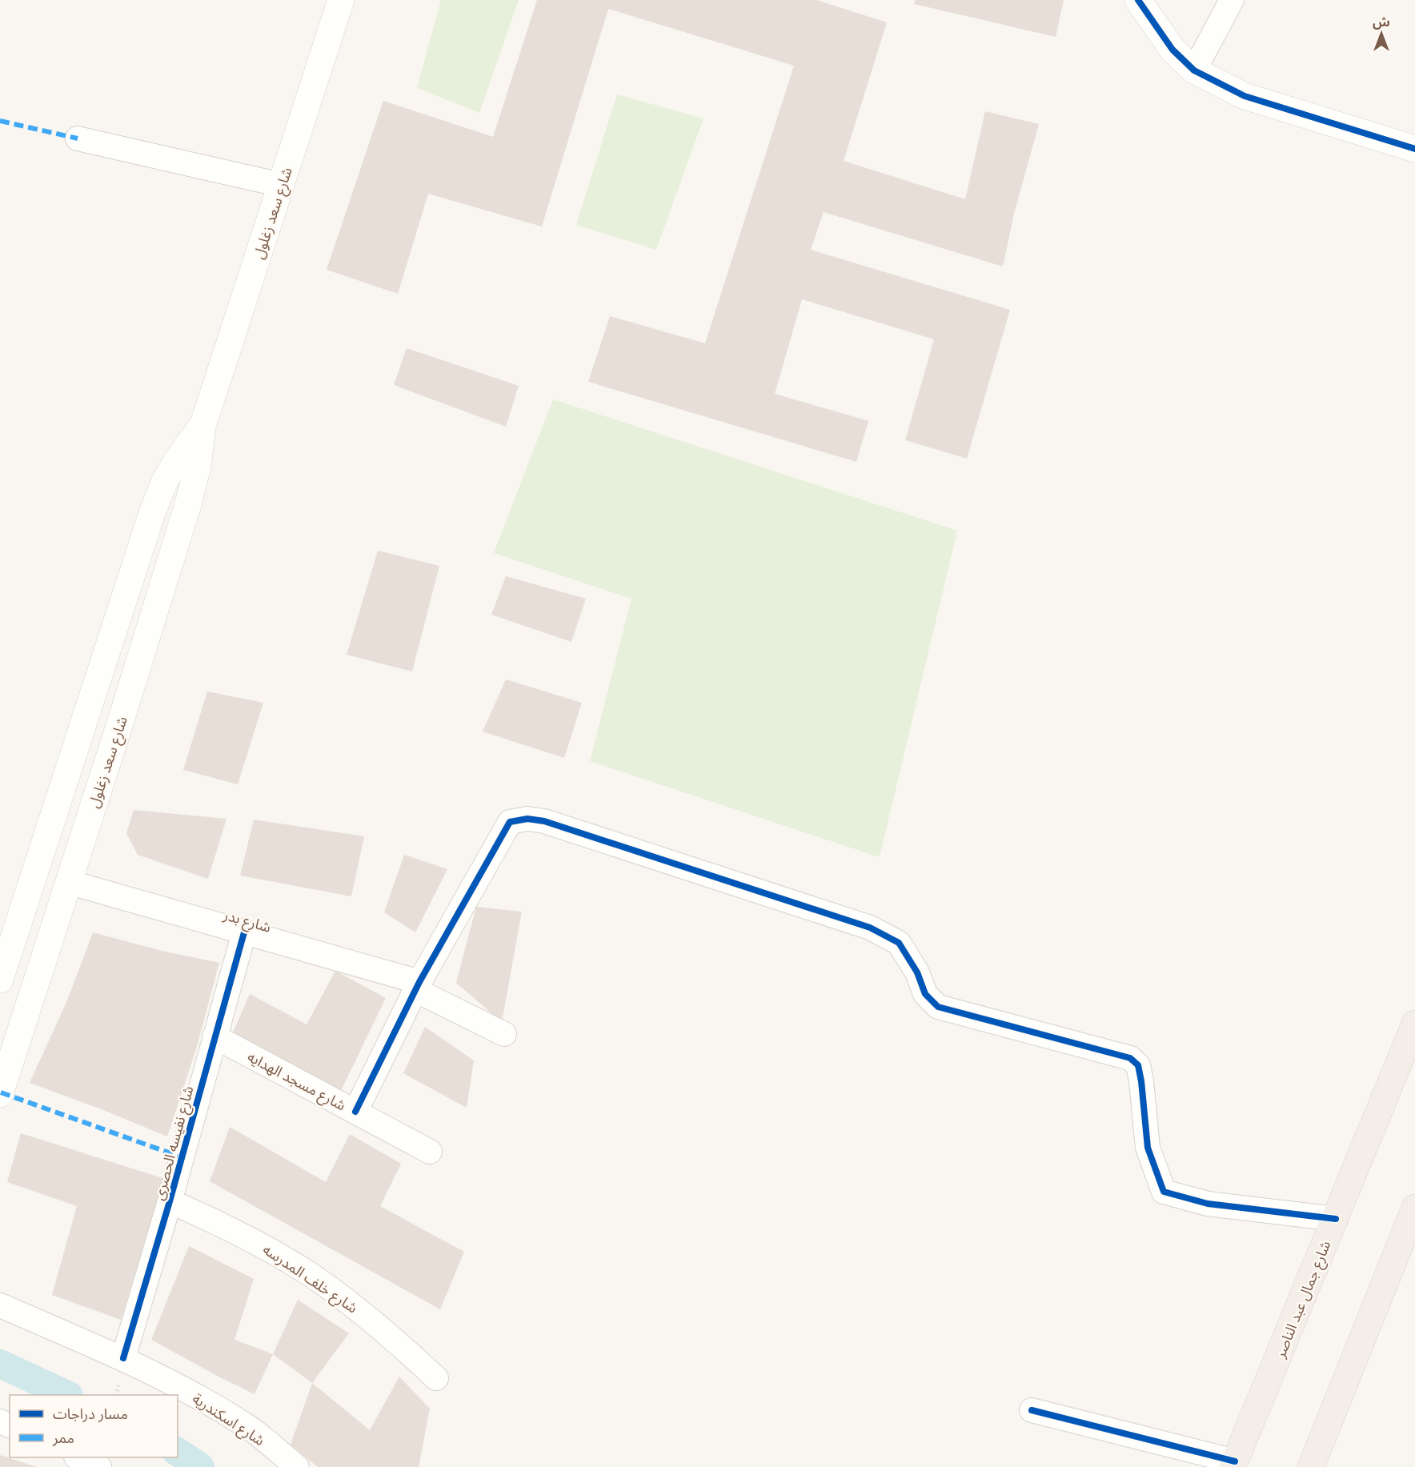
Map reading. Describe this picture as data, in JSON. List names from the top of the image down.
{
  "streets": {
    "main road": ["شارع سعد زغلول", "شارع جمال عبد الناصر"],
    "street": [
      "شارع بدر",
      "شارع مسجد الهدايه",
      "شارع نفيسه الحصرى",
      "شارع خلف المدرسه",
      "شارع اسكندرية"
    ]
  },
  "crossings": [
    ["شارع سعد زغلول", "شارع بدر"],
    ["شارع بدر", "شارع نفيسه الحصرى"],
    ["شارع مسجد الهدايه", "شارع نفيسه الحصرى"],
    ["شارع نفيسه الحصرى", "شارع خلف المدرسه"],
    ["شارع نفيسه الحصرى", "شارع اسكندرية"]
  ],
  "legend": ["مسار دراجات", "ممر"],
  "north": "top"
}
